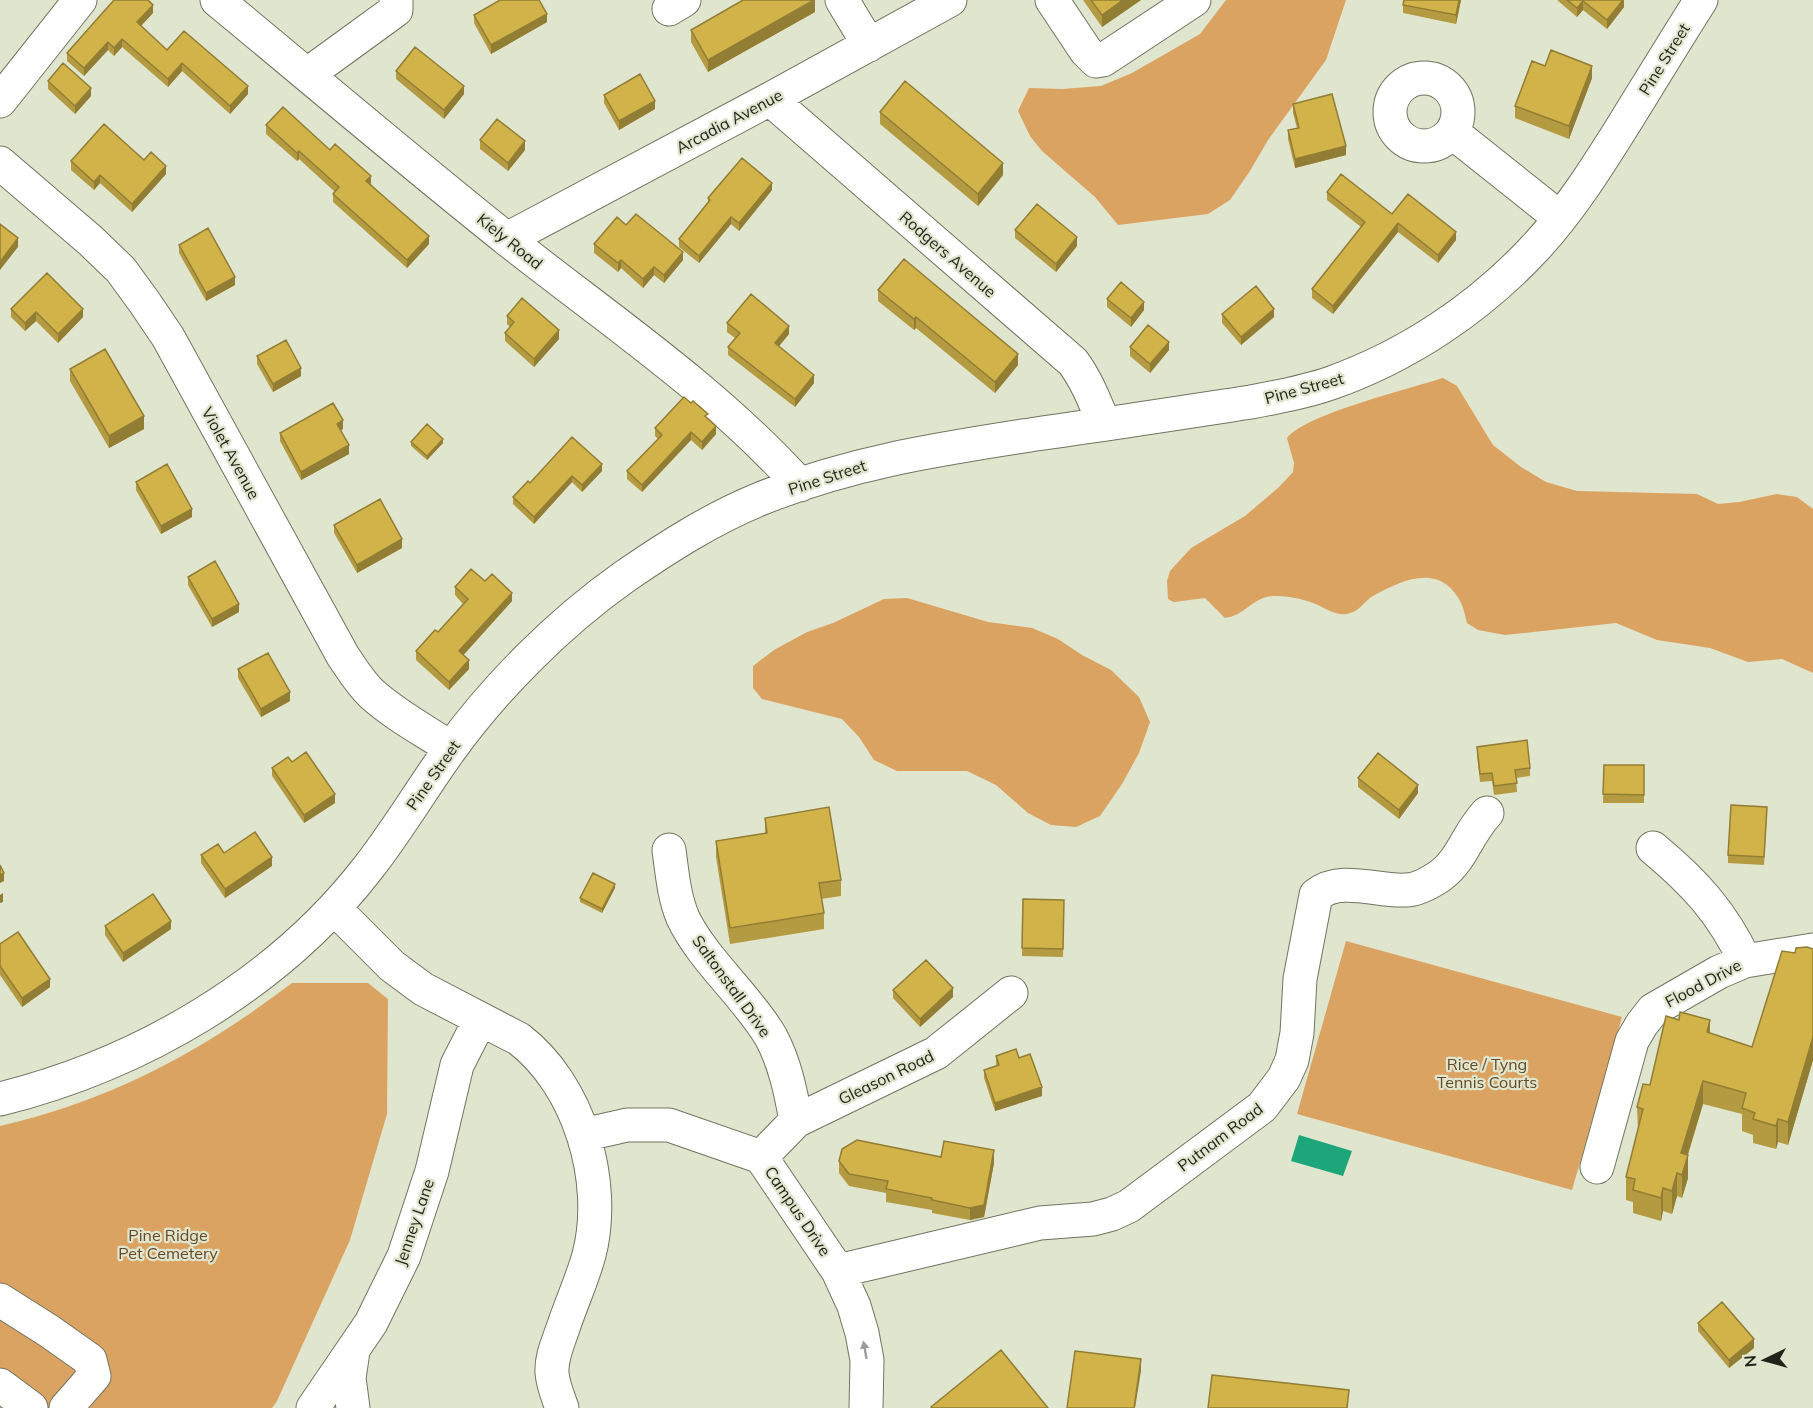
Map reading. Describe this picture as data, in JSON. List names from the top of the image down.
{
  "streets": {
    "street": [
      "Pine Street",
      "Arcadia Avenue",
      "Kiely Road",
      "Rodgers Avenue",
      "Violet Avenue",
      "Flood Drive",
      "Saltonstall Drive",
      "Gleason Road",
      "Putnam Road",
      "Campus Drive",
      "Jenney Lane"
    ]
  },
  "crossings": [
    ["Pine Street", "Kiely Road"],
    ["Pine Street", "Rodgers Avenue"],
    ["Pine Street", "Violet Avenue"],
    ["Arcadia Avenue", "Kiely Road"],
    ["Arcadia Avenue", "Rodgers Avenue"],
    ["Saltonstall Drive", "Gleason Road"],
    ["Gleason Road", "Campus Drive"],
    ["Putnam Road", "Campus Drive"]
  ],
  "parks": ["Rice / Tyng Tennis Courts", "Pine Ridge Pet Cemetery"],
  "north": "left"
}
